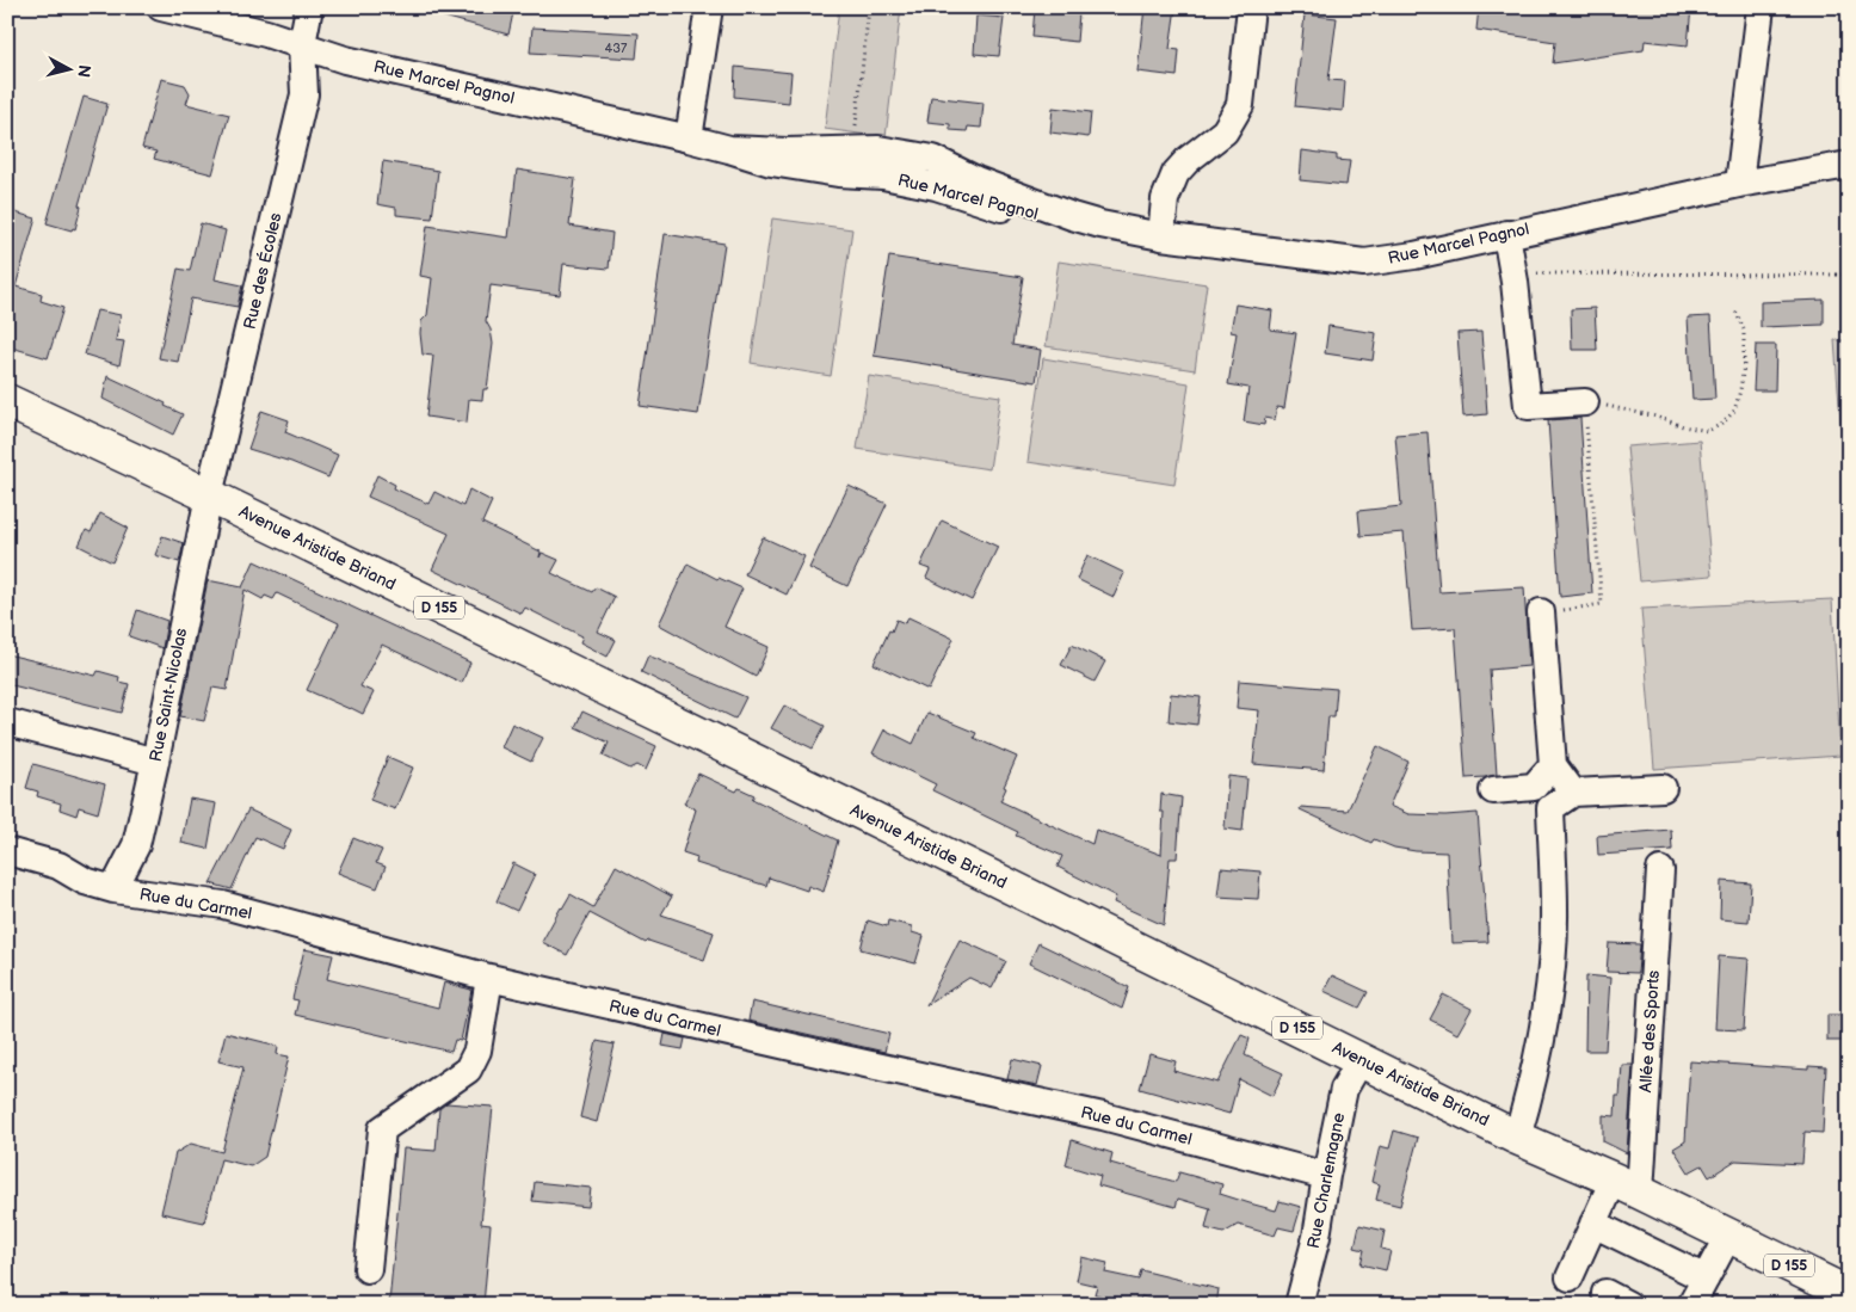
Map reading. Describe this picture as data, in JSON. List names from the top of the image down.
{
  "streets": {
    "main road": ["Avenue Aristide Briand", "D 155"],
    "street": [
      "Rue Marcel Pagnol",
      "Rue des Écoles",
      "Rue Saint-Nicolas",
      "Rue du Carmel",
      "Allée des Sports",
      "Rue Charlemagne"
    ]
  },
  "crossings": [
    ["Rue Marcel Pagnol", "Rue des Écoles"],
    ["Rue des Écoles", "Avenue Aristide Briand"],
    ["Rue des Écoles", "Rue Saint-Nicolas"],
    ["Avenue Aristide Briand", "Rue Saint-Nicolas"],
    ["Avenue Aristide Briand", "Allée des Sports"],
    ["Avenue Aristide Briand", "Rue Charlemagne"],
    ["Rue Saint-Nicolas", "Rue du Carmel"],
    ["Rue du Carmel", "Rue Charlemagne"]
  ],
  "house_numbers": ["437"],
  "north": "right"
}
